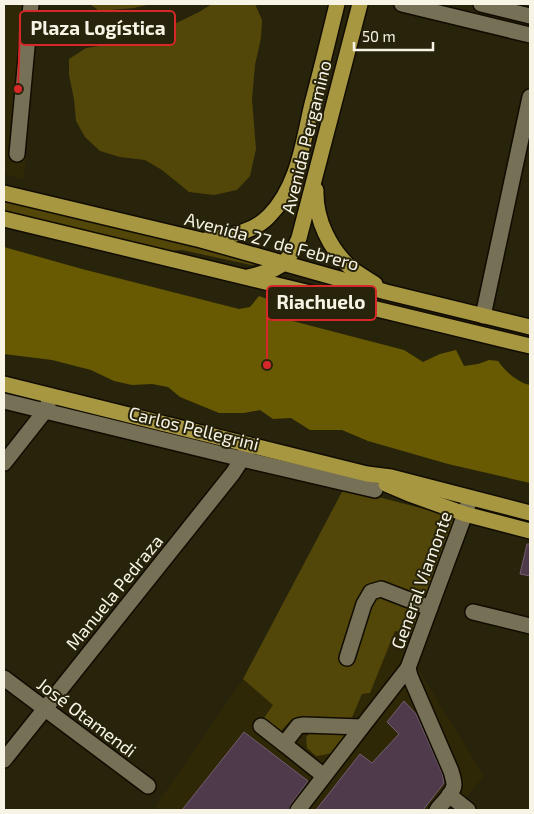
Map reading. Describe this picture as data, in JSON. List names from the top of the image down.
{
  "streets": {
    "main road": ["Avenida Pergamino", "Avenida 27 de Febrero", "Carlos Pellegrini"],
    "street": ["General Viamonte", "Manuela Pedraza", "José Otamendi"]
  },
  "crossings": [
    ["Avenida Pergamino", "Avenida 27 de Febrero"],
    ["Carlos Pellegrini", "General Viamonte"],
    ["Carlos Pellegrini", "Manuela Pedraza"],
    ["Manuela Pedraza", "José Otamendi"]
  ],
  "places": ["Plaza Logística", "Riachuelo"],
  "scale_bar": "50 m"
}
